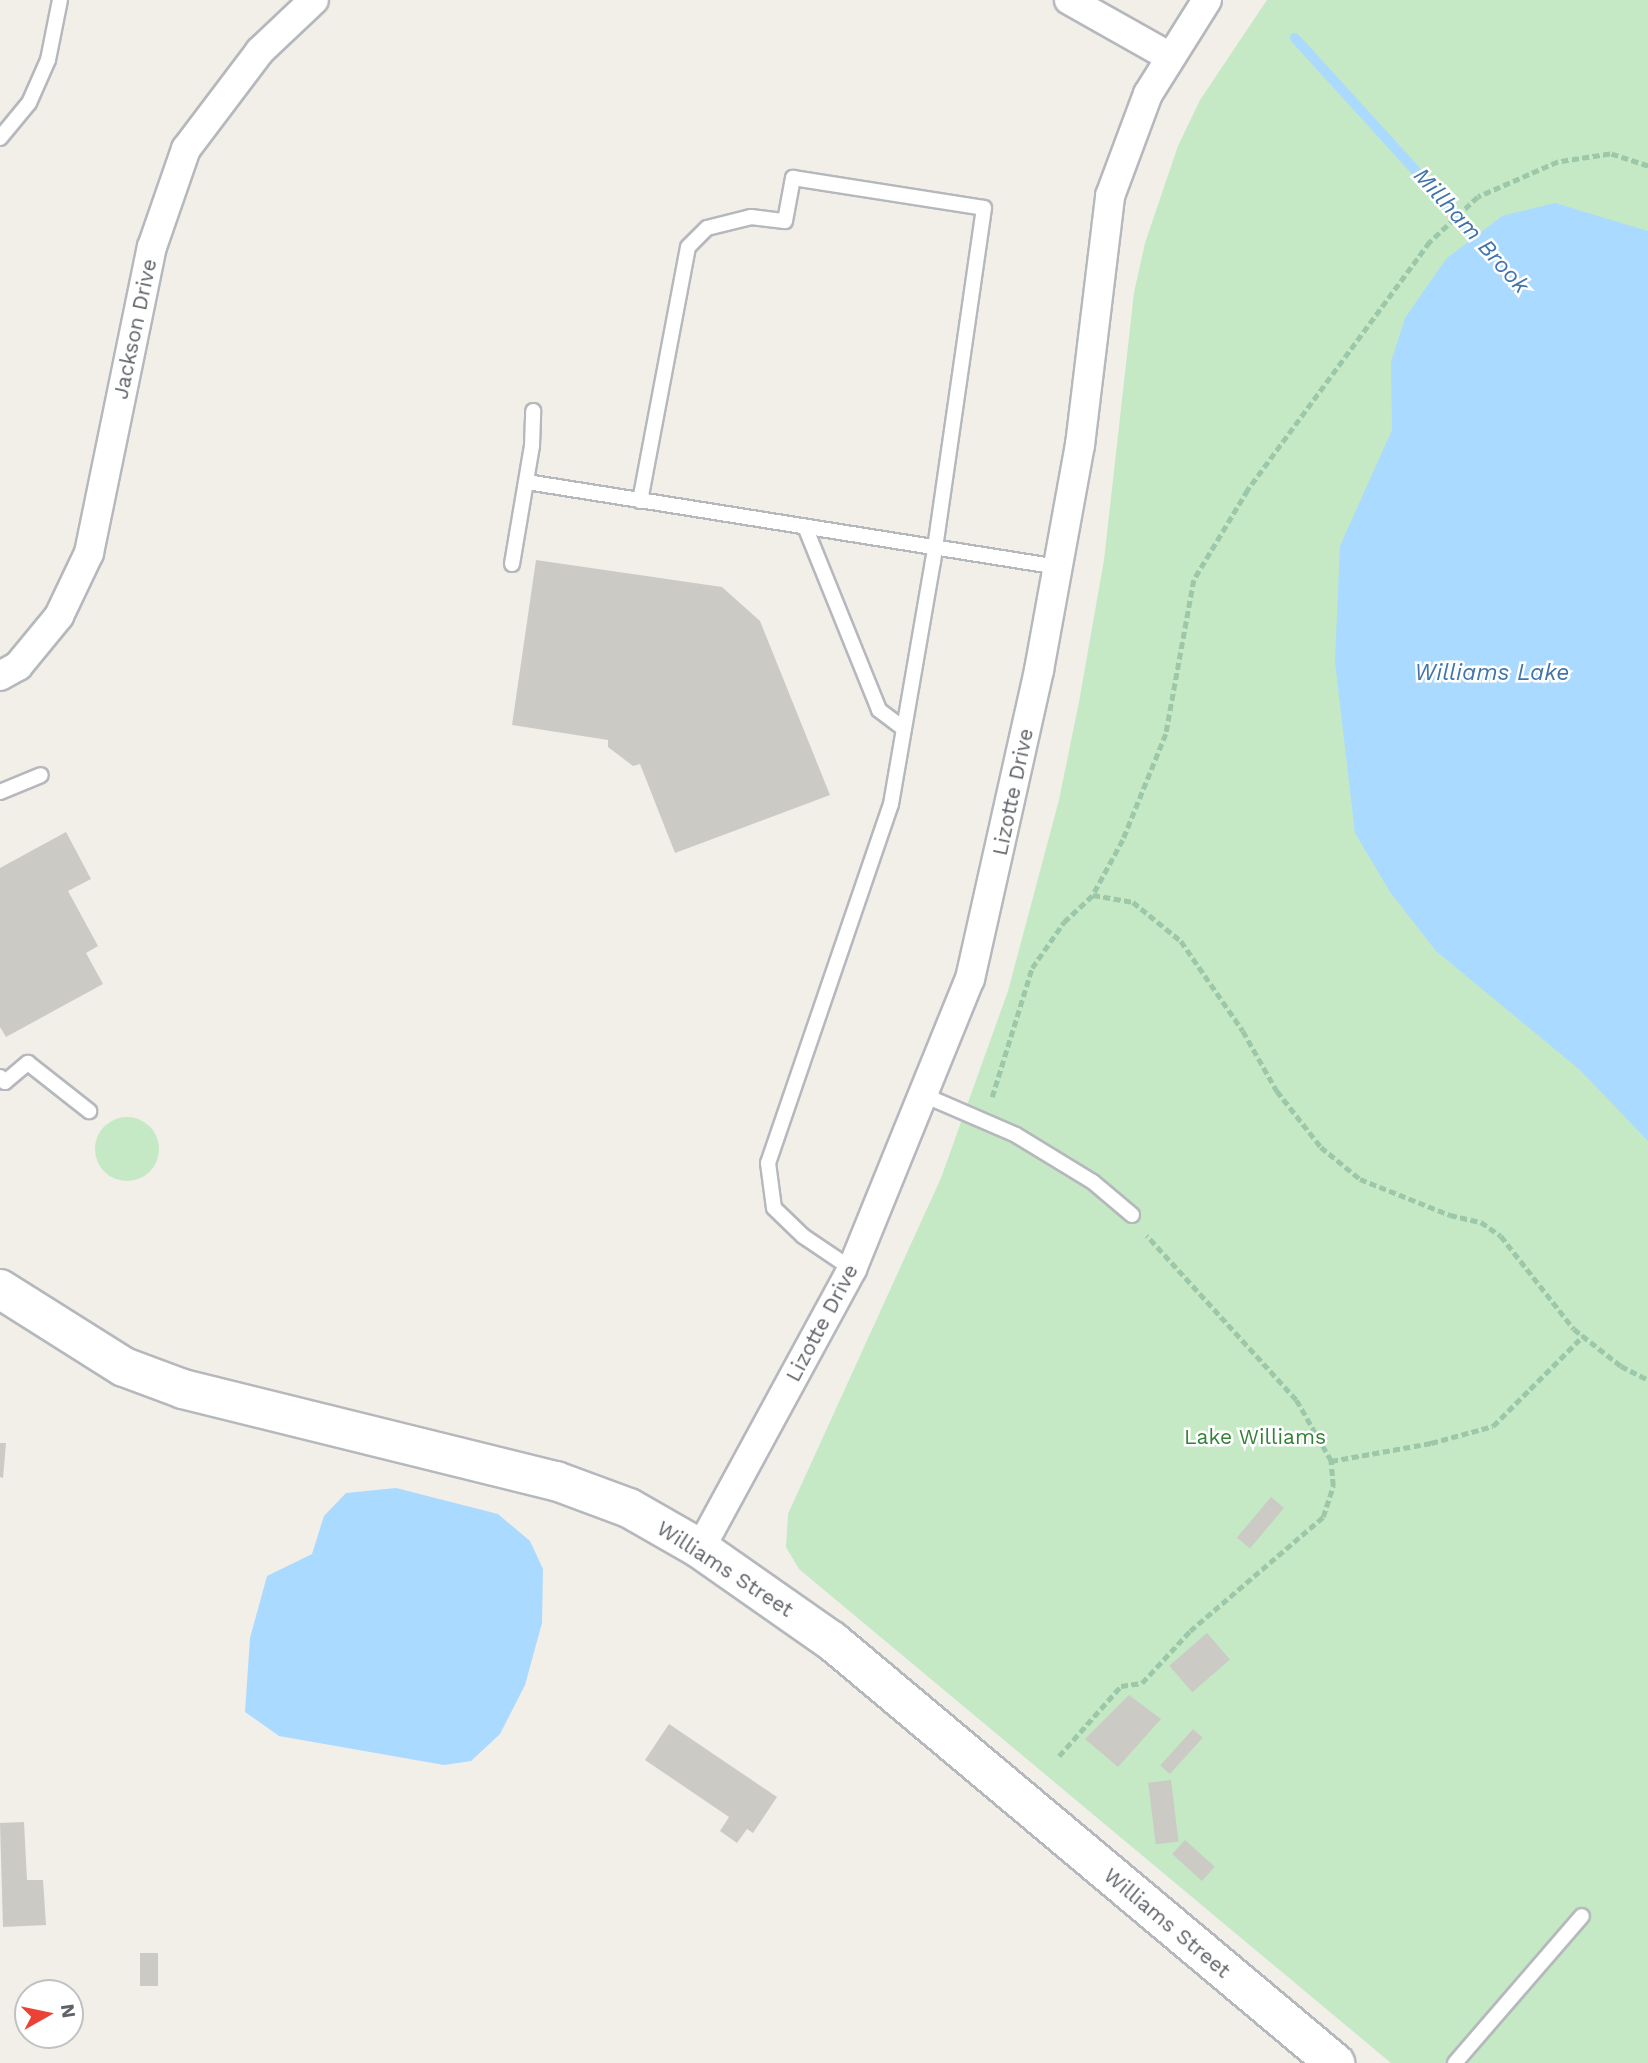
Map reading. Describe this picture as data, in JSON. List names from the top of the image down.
{
  "streets": {
    "main road": ["Williams Street"],
    "street": ["Jackson Drive", "Lizotte Drive"]
  },
  "crossings": [
    ["Lizotte Drive", "Williams Street"]
  ],
  "water": ["Millham Brook", "Williams Lake"],
  "parks": ["Lake Williams"],
  "north": "right"
}
